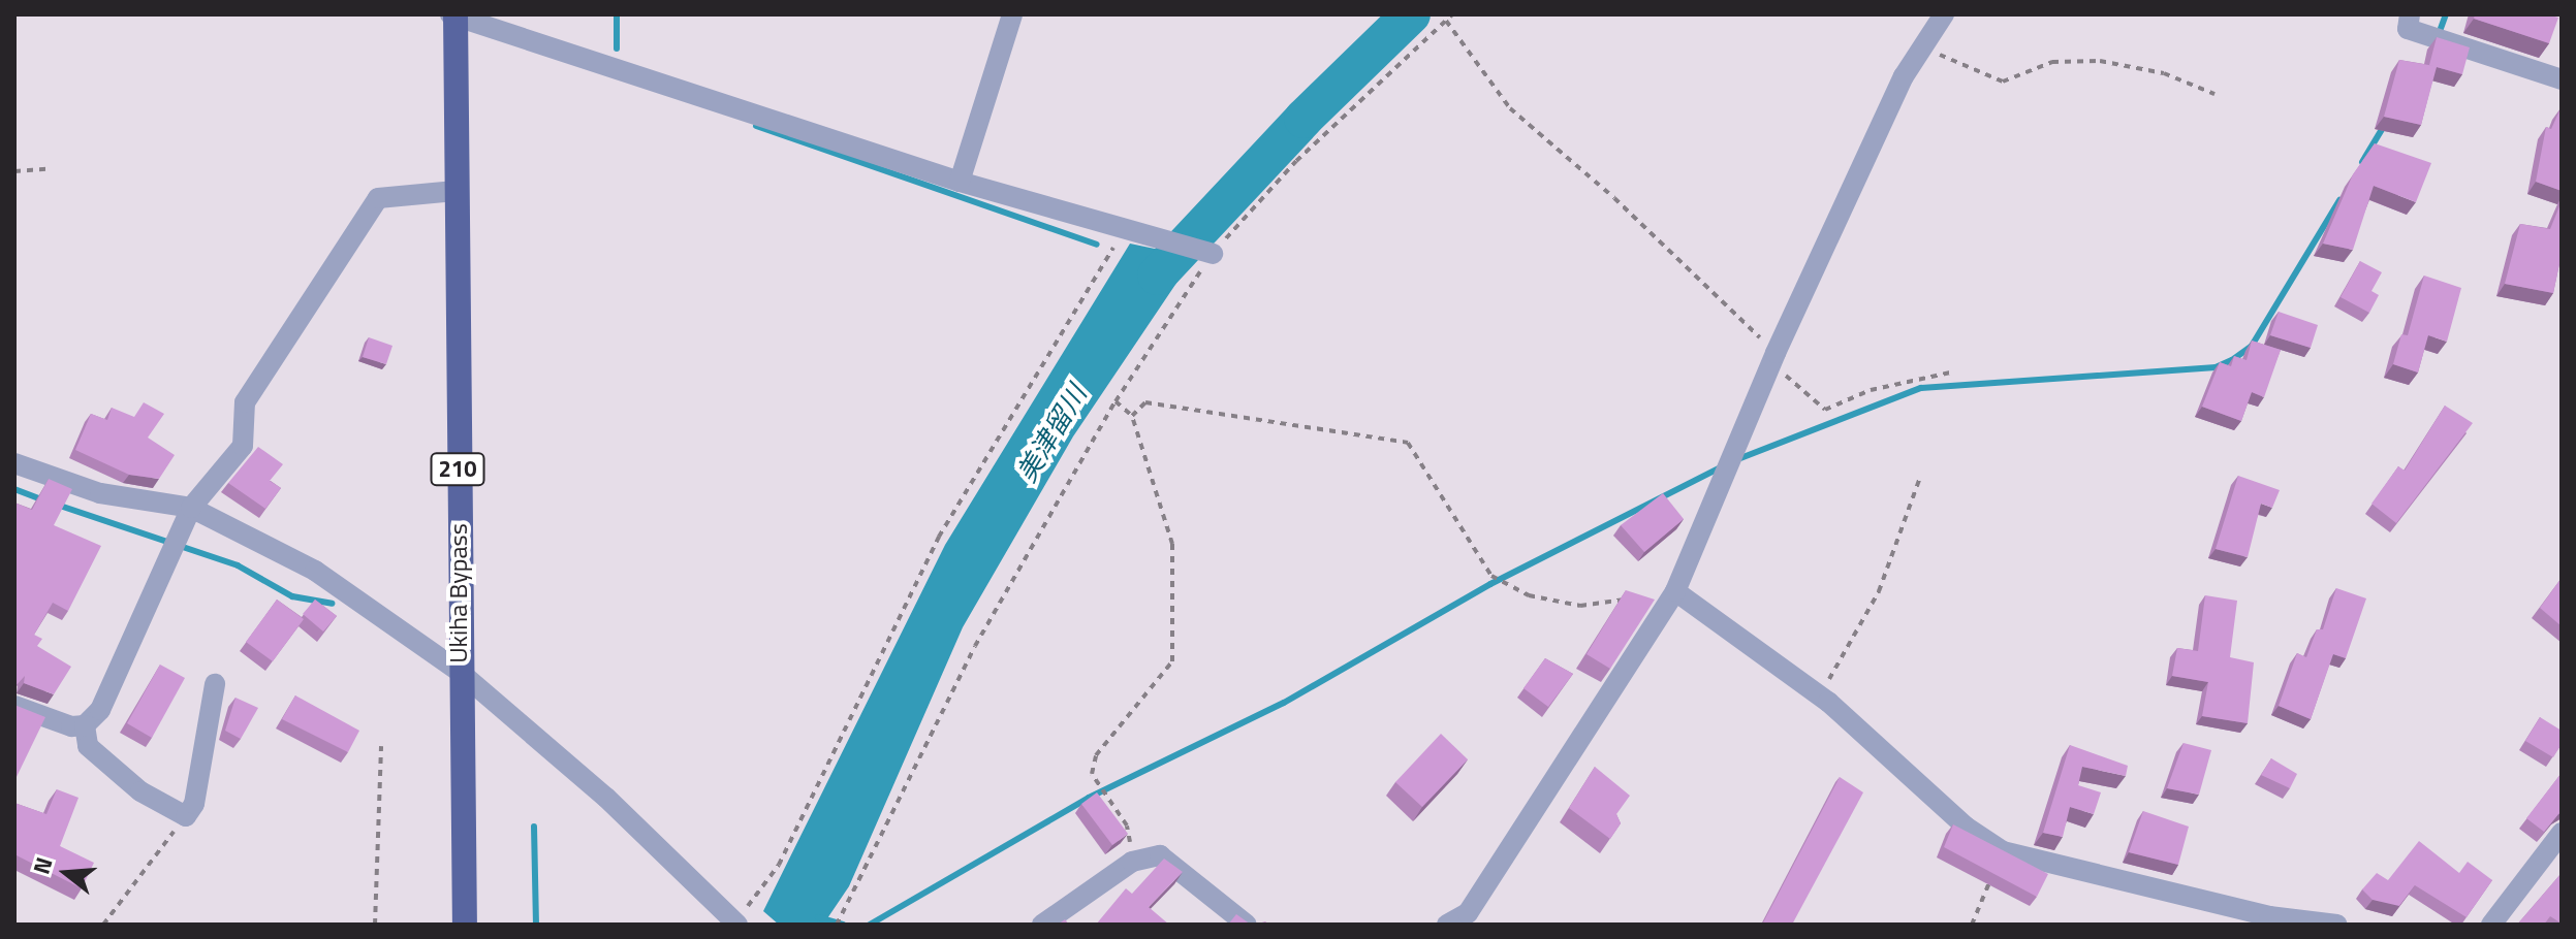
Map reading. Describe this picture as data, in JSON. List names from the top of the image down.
{
  "streets": {
    "highway": ["210", "Ukiha Bypass"]
  },
  "water": ["美津留川"],
  "north": "left"
}
